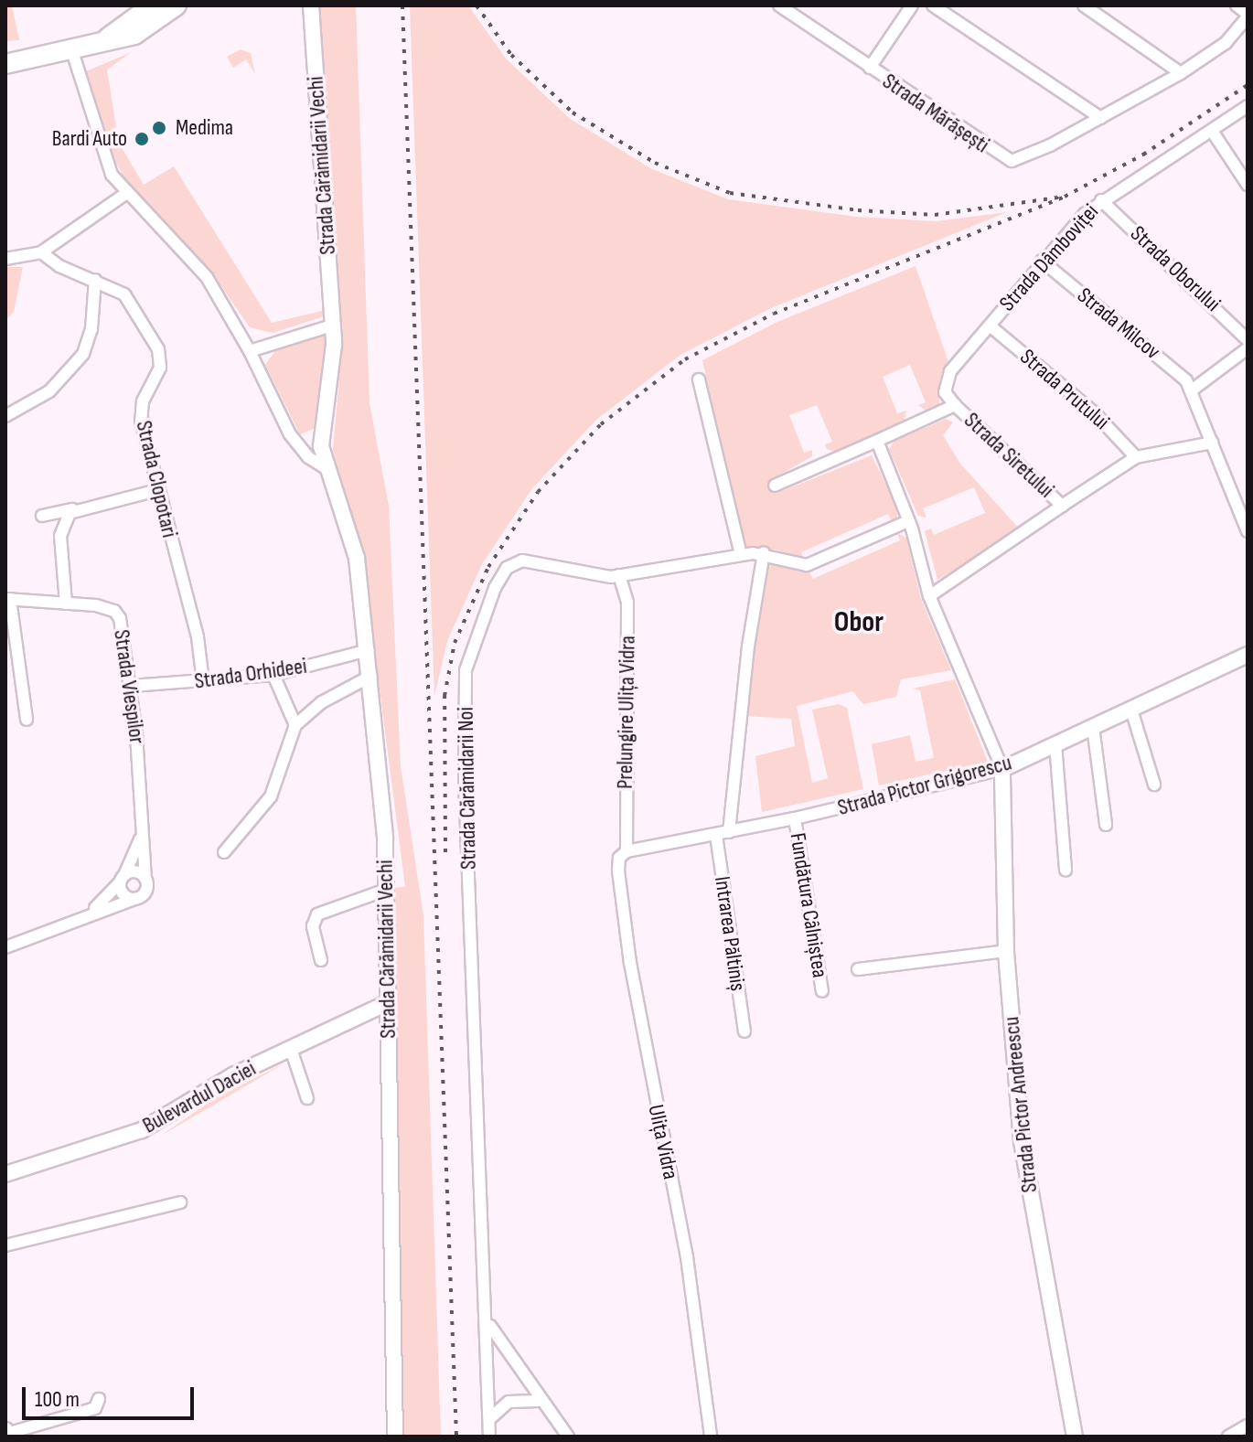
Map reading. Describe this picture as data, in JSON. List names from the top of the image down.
{
  "streets": {
    "street": [
      "Strada Mărășești",
      "Strada Cărămidarii Vechi",
      "Strada Dâmboviței",
      "Strada Oborului",
      "Strada Milcov",
      "Strada Prutului",
      "Strada Siretului",
      "Strada Clopotari",
      "Strada Orhideei",
      "Strada Viespilor",
      "Prelungire Ulița Vidra",
      "Strada Pictor Grigorescu",
      "Strada Cărămidarii Noi",
      "Fundătura Câlniștea",
      "Intrarea Păltiniș",
      "Bulevardul Daciei",
      "Strada Pictor Andreescu",
      "Ulița Vidra"
    ]
  },
  "crossings": [
    ["Strada Cărămidarii Vechi", "Strada Orhideei"],
    ["Strada Cărămidarii Vechi", "Bulevardul Daciei"],
    ["Strada Dâmboviței", "Strada Oborului"],
    ["Strada Dâmboviței", "Strada Milcov"],
    ["Strada Dâmboviței", "Strada Prutului"],
    ["Strada Dâmboviței", "Strada Siretului"],
    ["Strada Prutului", "Strada Siretului"],
    ["Strada Clopotari", "Strada Orhideei"],
    ["Strada Orhideei", "Strada Viespilor"],
    ["Prelungire Ulița Vidra", "Strada Pictor Grigorescu"],
    ["Prelungire Ulița Vidra", "Strada Cărămidarii Noi"],
    ["Prelungire Ulița Vidra", "Ulița Vidra"],
    ["Strada Pictor Grigorescu", "Fundătura Câlniștea"],
    ["Strada Pictor Grigorescu", "Intrarea Păltiniș"],
    ["Strada Pictor Grigorescu", "Strada Pictor Andreescu"],
    ["Strada Pictor Grigorescu", "Ulița Vidra"]
  ],
  "districts": ["Obor"],
  "places": ["Medima", "Bardi Auto"],
  "scale_bar": "100 m"
}
